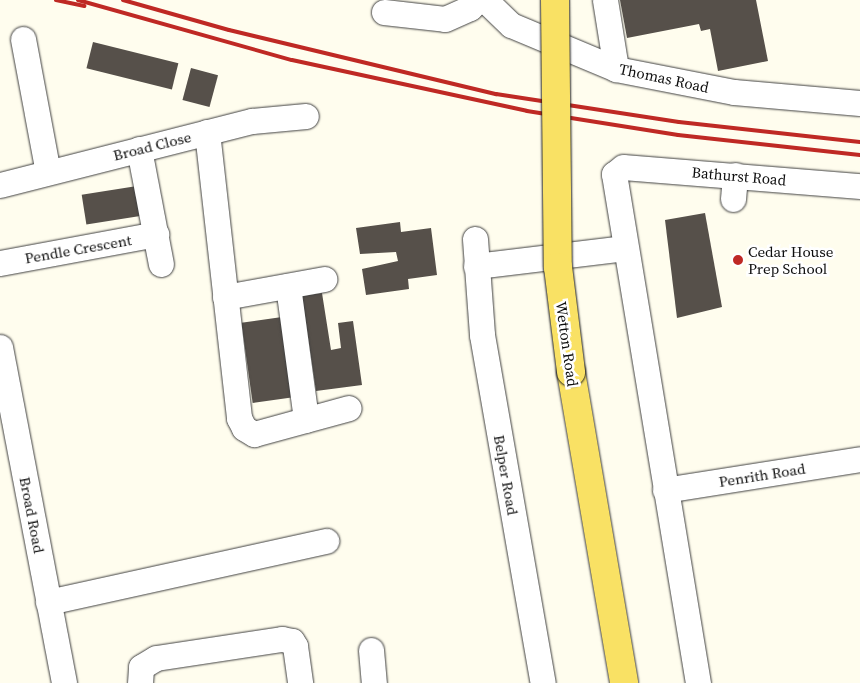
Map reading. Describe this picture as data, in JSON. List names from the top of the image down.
{
  "streets": {
    "main road": ["Wetton Road"],
    "street": [
      "Thomas Road",
      "Broad Close",
      "Bathurst Road",
      "Pendle Crescent",
      "Belper Road",
      "Penrith Road",
      "Broad Road"
    ]
  },
  "places": ["Cedar House Prep School"]
}
